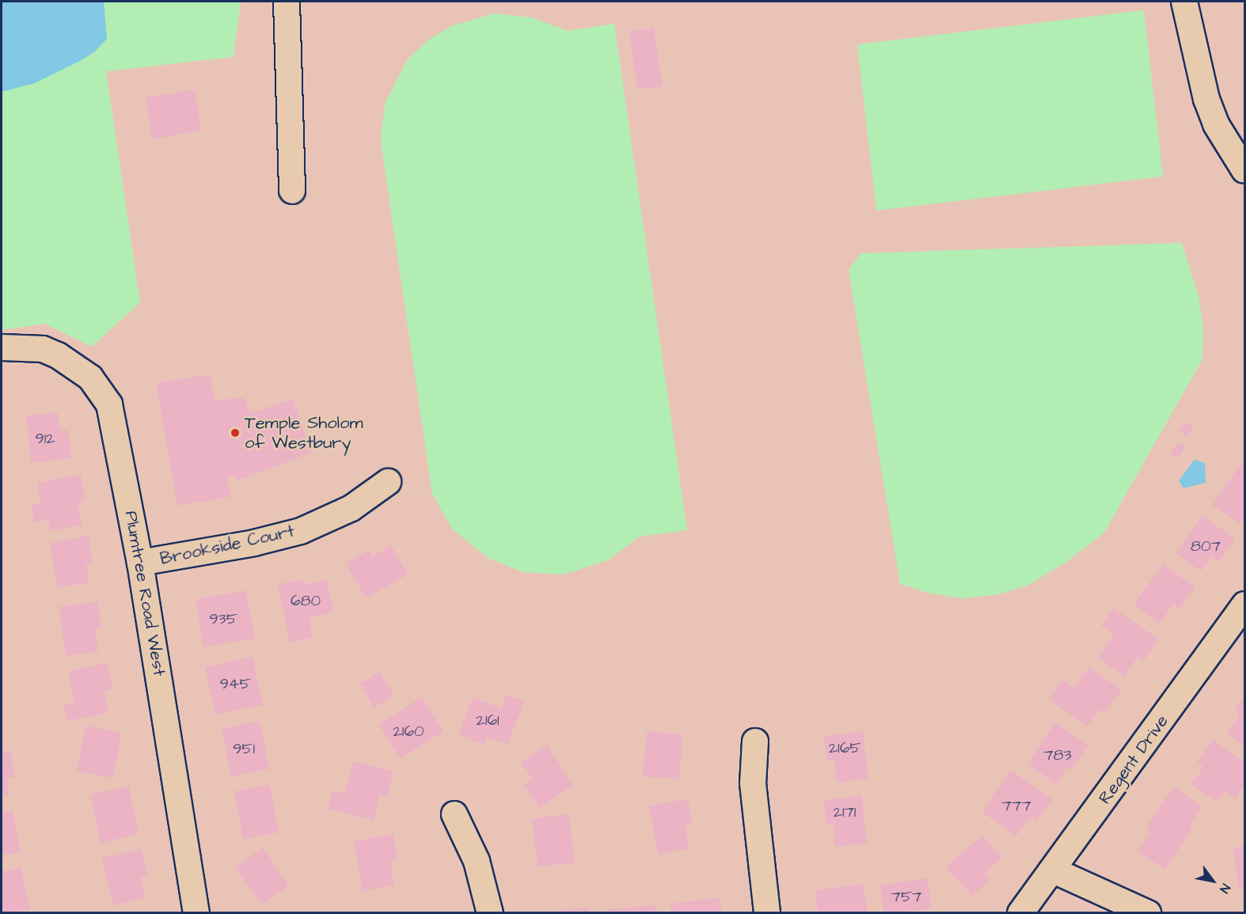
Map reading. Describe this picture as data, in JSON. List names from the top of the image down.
{
  "streets": {
    "street": ["Brookside Court", "Plumtree Road West", "Regent Drive"]
  },
  "crossings": [
    ["Brookside Court", "Plumtree Road West"]
  ],
  "places": ["Temple Sholom of Westbury"],
  "house_numbers": [
    "912",
    "807",
    "680",
    "935",
    "945",
    "2161",
    "2160",
    "2165",
    "951",
    "783",
    "777",
    "2171",
    "757"
  ],
  "north": "bottom right"
}
